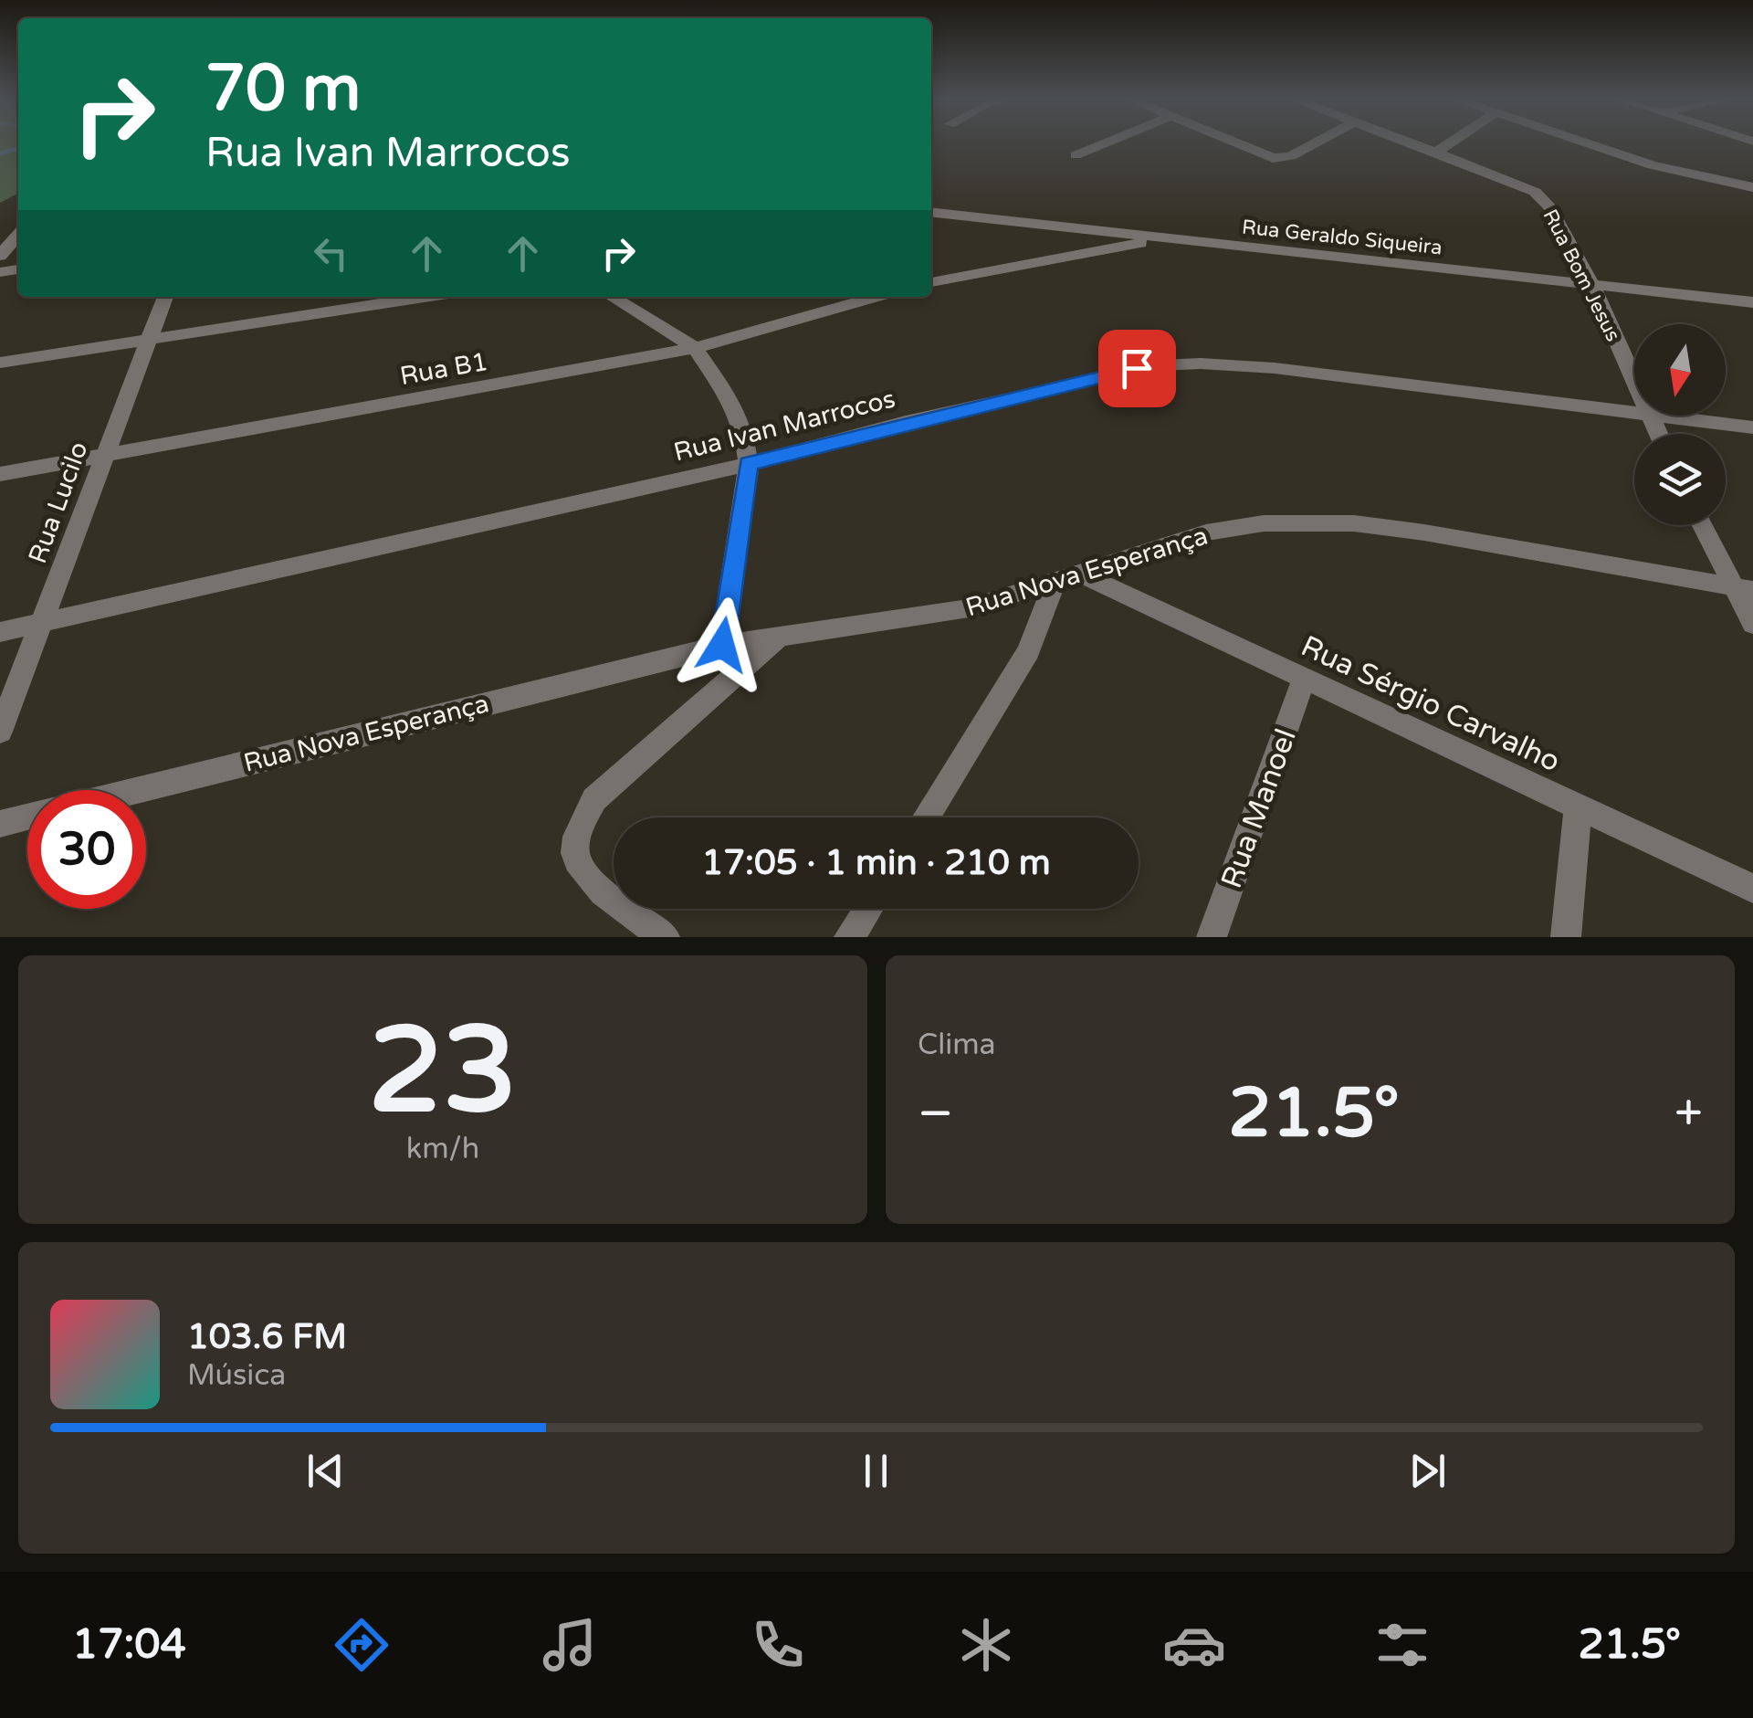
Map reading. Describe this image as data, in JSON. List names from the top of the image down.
{
  "streets": {
    "street": [
      "Rua Geraldo Siqueira",
      "Rua Bom Jesus",
      "Rua B1",
      "Rua Ivan Marrocos",
      "Rua Lucilo",
      "Rua Nova Esperança",
      "Rua Sérgio Carvalho",
      "Rua Manoel"
    ]
  },
  "crossings": [
    ["Rua Geraldo Siqueira", "Rua Bom Jesus"],
    ["Rua B1", "Rua Lucilo"],
    ["Rua Ivan Marrocos", "Rua Lucilo"],
    ["Rua Nova Esperança", "Rua Sérgio Carvalho"],
    ["Rua Sérgio Carvalho", "Rua Manoel"]
  ],
  "north": "bottom",
  "page": {
    "turn": ["70 m", "Rua Ivan Marrocos"],
    "limit": "30",
    "trip": "17:05 · 1 min · 210 m",
    "tile": [
      ["23", "km/h"],
      "Clima"
    ],
    "heat": ["−", "21.5°", "+"],
    "song": ["103.6 FM", "Música"],
    "tabs": ["17:04", "21.5°"]
  }
}
